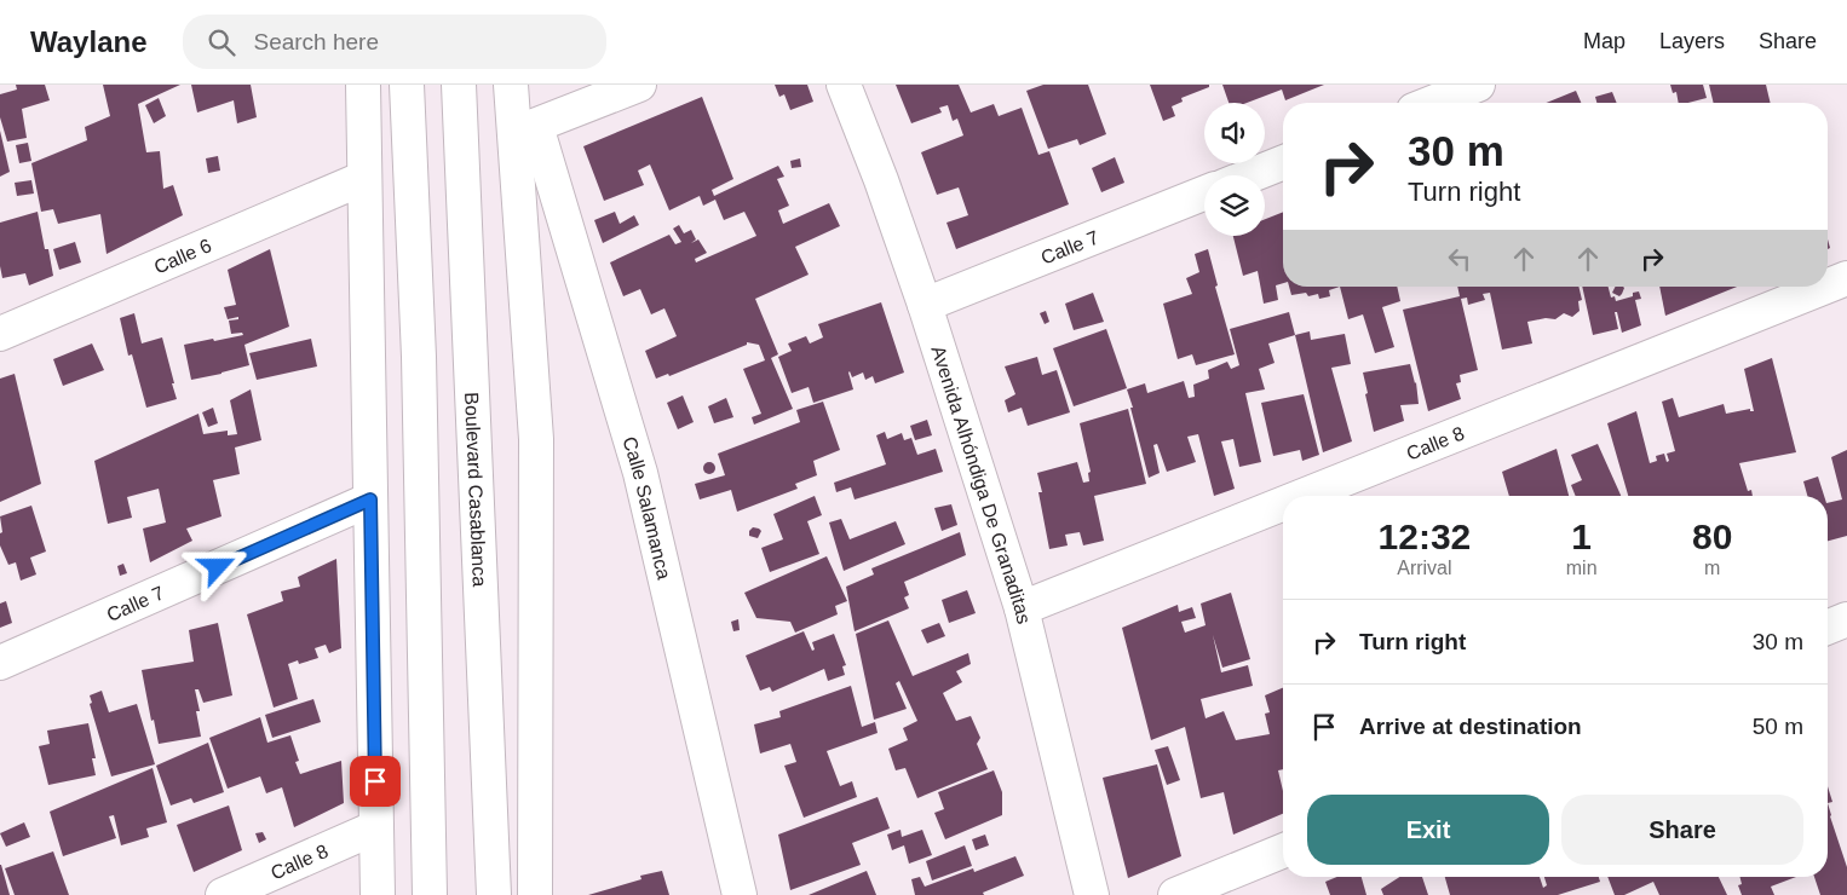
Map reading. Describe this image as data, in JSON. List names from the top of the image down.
{
  "streets": {
    "street": [
      "Calle 7",
      "Calle 6",
      "Calle 8",
      "Avenida Alhóndiga De Granaditas",
      "Boulevard Casablanca",
      "Calle Salamanca"
    ]
  },
  "crossings": [
    ["Calle 7", "Avenida Alhóndiga De Granaditas"],
    ["Calle 8", "Avenida Alhóndiga De Granaditas"]
  ],
  "page": {
    "header": "Waylane",
    "search": "Search here",
    "nav": ["Map", "Layers", "Share"],
    "turn": ["30 m", "Turn right"],
    "eta": [
      "12:32",
      "Arrival",
      "1",
      "min",
      "80",
      "m"
    ],
    "list": [
      {
        "name": "Turn right",
        "value": "30 m"
      },
      {
        "name": "Arrive at destination",
        "value": "50 m"
      }
    ],
    "buttons": ["Exit", "Share"]
  }
}
